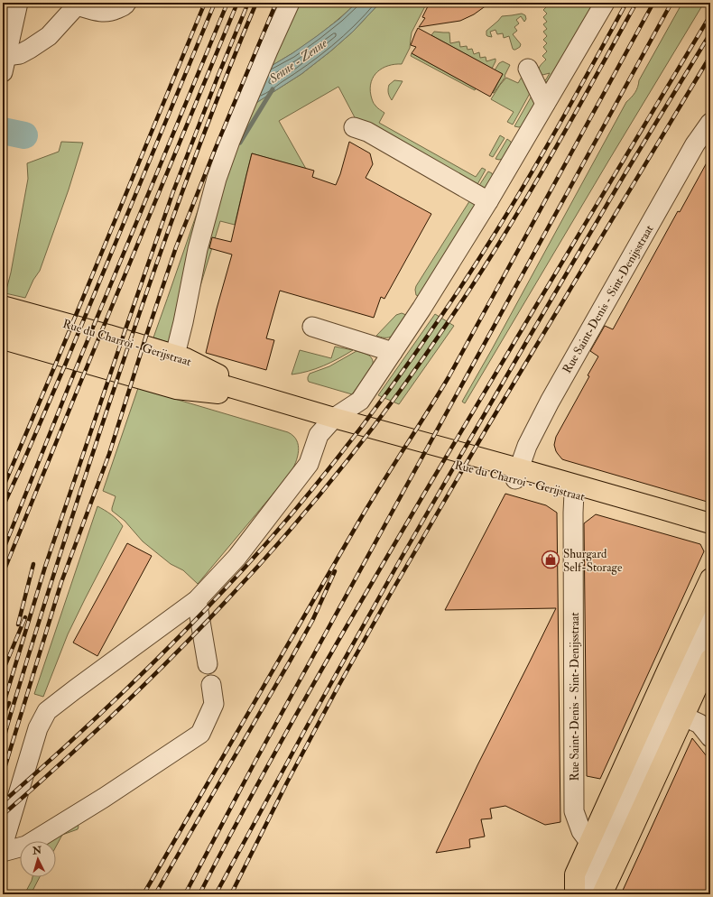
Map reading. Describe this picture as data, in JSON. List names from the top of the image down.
{
  "streets": {
    "main road": ["Rue du Charroi - Gerijstraat"],
    "street": ["Rue Saint-Denis - Sint-Denijsstraat"]
  },
  "crossings": [
    ["Rue Saint-Denis - Sint-Denijsstraat", "Rue du Charroi - Gerijstraat"]
  ],
  "water": ["Senne - Zenne"],
  "places": {
    "shop": ["Shurgard Self-Storage"]
  },
  "north": "top"
}
